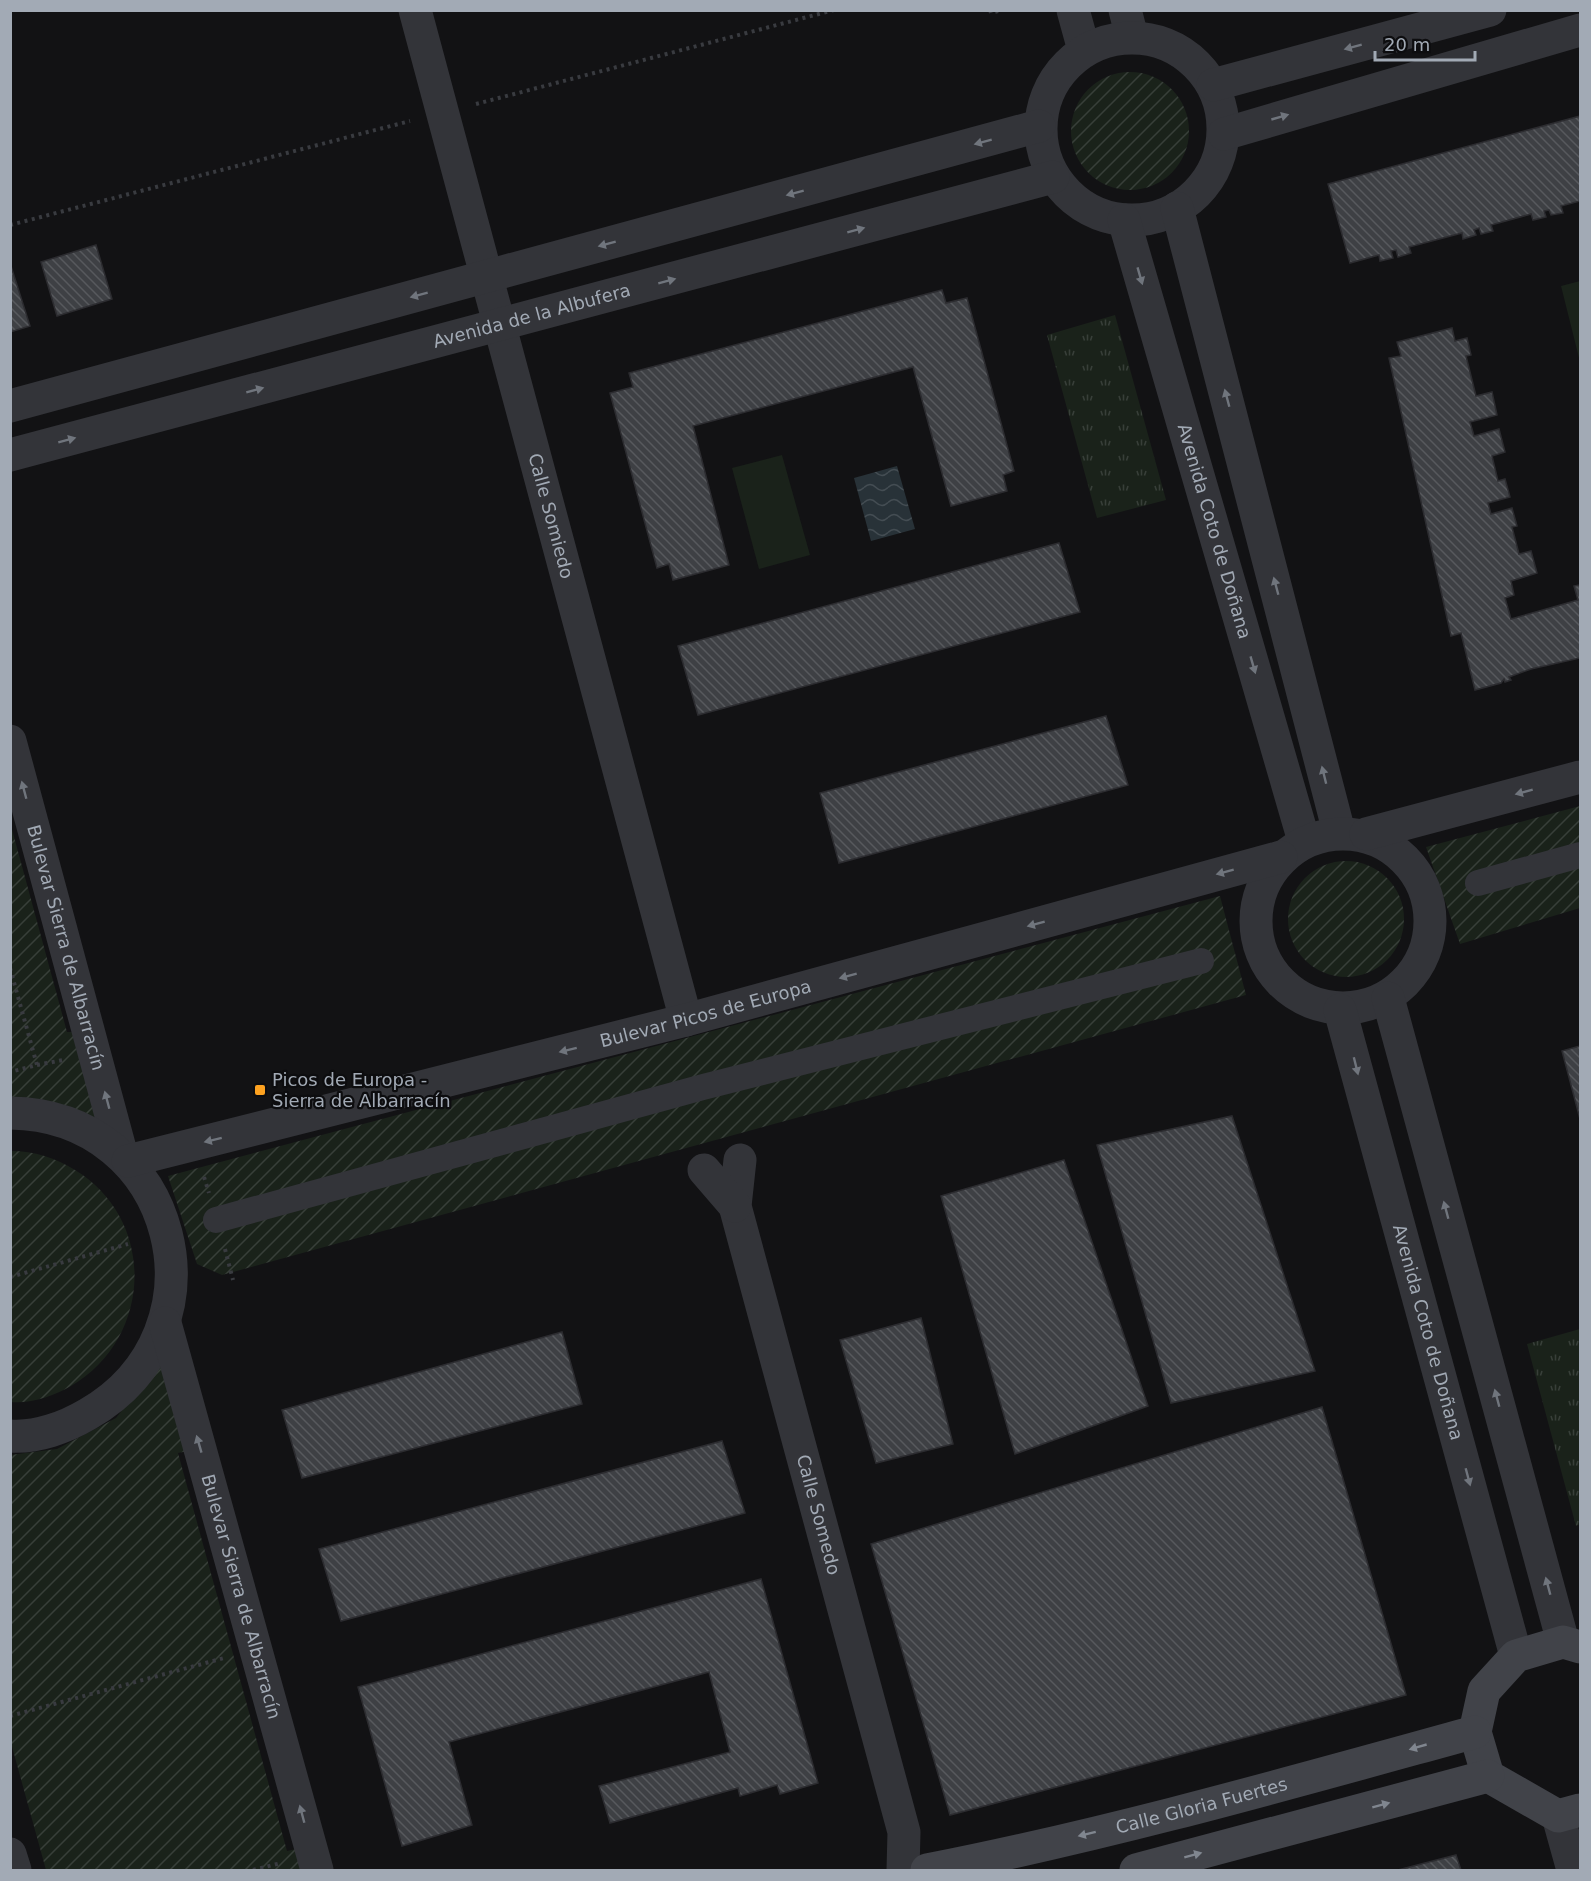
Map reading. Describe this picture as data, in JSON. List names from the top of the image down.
{
  "streets": {
    "main road": ["Calle Gloria Fuertes"],
    "street": [
      "Avenida de la Albufera",
      "Calle Somiedo",
      "Avenida Coto de Doñana",
      "Bulevar Sierra de Albarracín",
      "Bulevar Picos de Europa",
      "Calle Somedo"
    ]
  },
  "crossings": [
    ["Avenida de la Albufera", "Calle Somiedo"],
    ["Avenida de la Albufera", "Avenida Coto de Doñana"],
    ["Calle Somiedo", "Bulevar Picos de Europa"],
    ["Avenida Coto de Doñana", "Bulevar Picos de Europa"],
    ["Bulevar Sierra de Albarracín", "Bulevar Picos de Europa"]
  ],
  "one_way": ["Bulevar Sierra de Albarracín"],
  "places": {
    "transit": ["Picos de Europa - Sierra de Albarracín"]
  },
  "scale_bar": "20 m"
}
